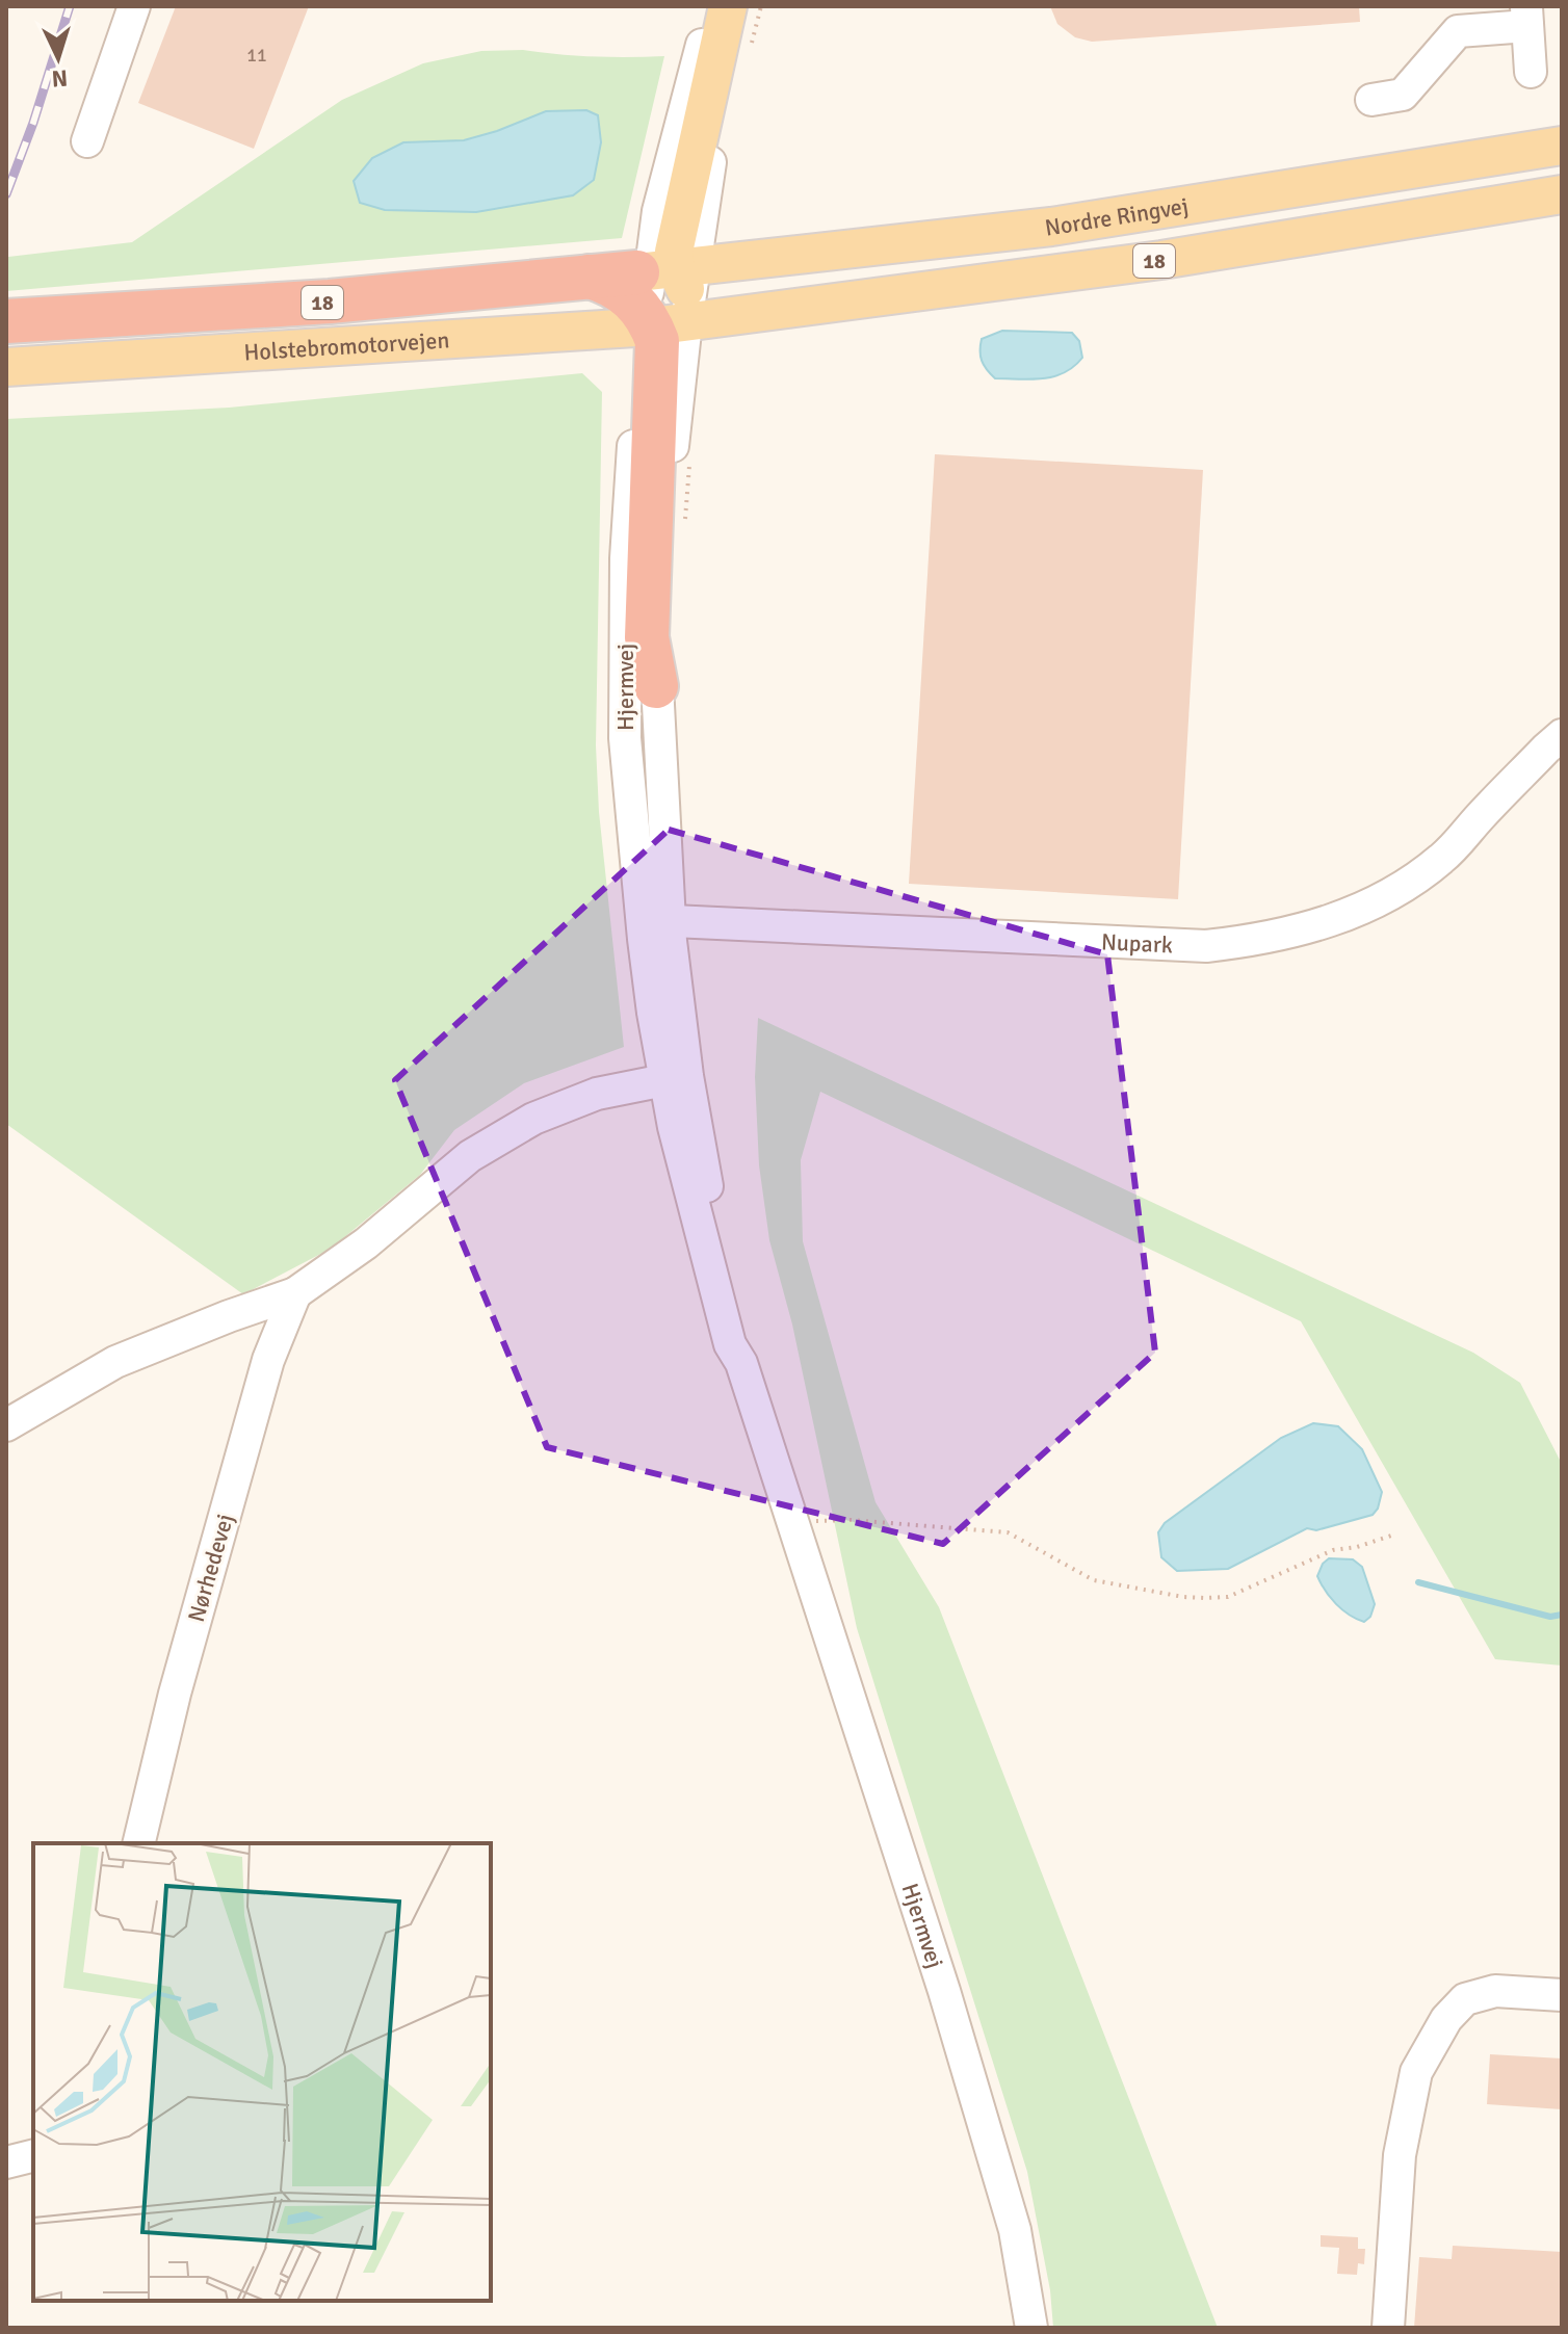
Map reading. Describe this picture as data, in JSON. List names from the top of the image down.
{
  "streets": {
    "highway": ["18", "Holstebromotorvejen"],
    "main road": ["Nordre Ringvej"],
    "street": ["Hjermvej", "Nupark", "Nørhedevej"]
  },
  "crossings": [
    ["Nordre Ringvej", "Holstebromotorvejen"],
    ["Nordre Ringvej", "Hjermvej"],
    ["Holstebromotorvejen", "Hjermvej"],
    ["Hjermvej", "Nupark"]
  ],
  "house_numbers": ["11"],
  "north": "bottom"
}
